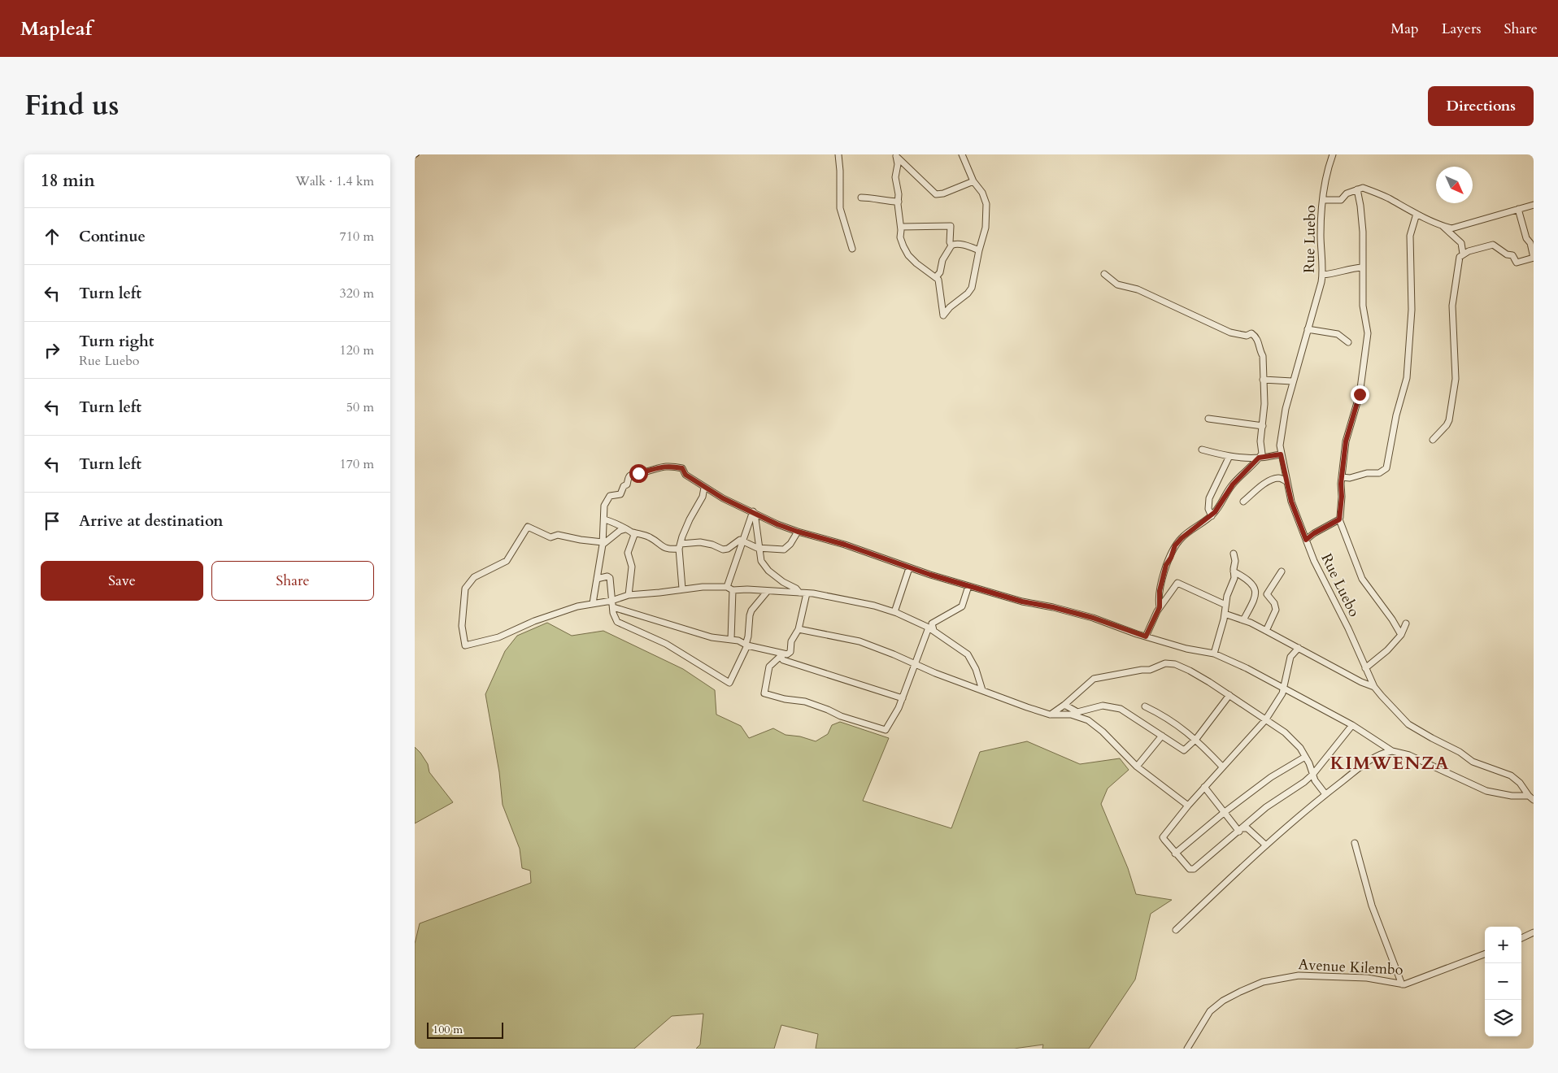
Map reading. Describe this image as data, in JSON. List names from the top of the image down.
{
  "streets": {
    "street": ["Rue Luebo", "Avenue Kilembo"]
  },
  "districts": ["KIMWENZA"],
  "scale_bar": "100 m",
  "north": "bottom right",
  "page": {
    "header": "Mapleaf",
    "nav": ["Map", "Layers", "Share"],
    "title": "Find us",
    "buttons": [
      "Directions",
      ["Save", "Share"]
    ],
    "heading": ["18 min", "Walk · 1.4 km"],
    "list": [
      ["Continue", "710 m"],
      ["Turn left", "320 m"],
      ["Turn right", "Rue Luebo", "120 m"],
      ["Turn left", "50 m"],
      ["Turn left", "170 m"],
      "Arrive at destination"
    ],
    "map_buttons": ["+", "−"],
    "scale": "100 m"
  }
}
